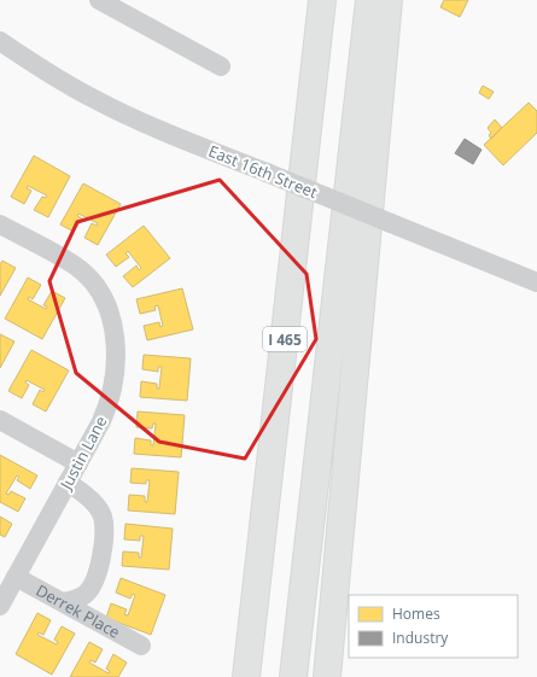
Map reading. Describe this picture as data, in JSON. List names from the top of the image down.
{
  "streets": {
    "highway": ["I 465"],
    "street": ["East 16th Street", "Justin Lane", "Derrek Place"]
  },
  "crossings": [
    ["Justin Lane", "Derrek Place"]
  ],
  "legend": ["Homes", "Industry"]
}
